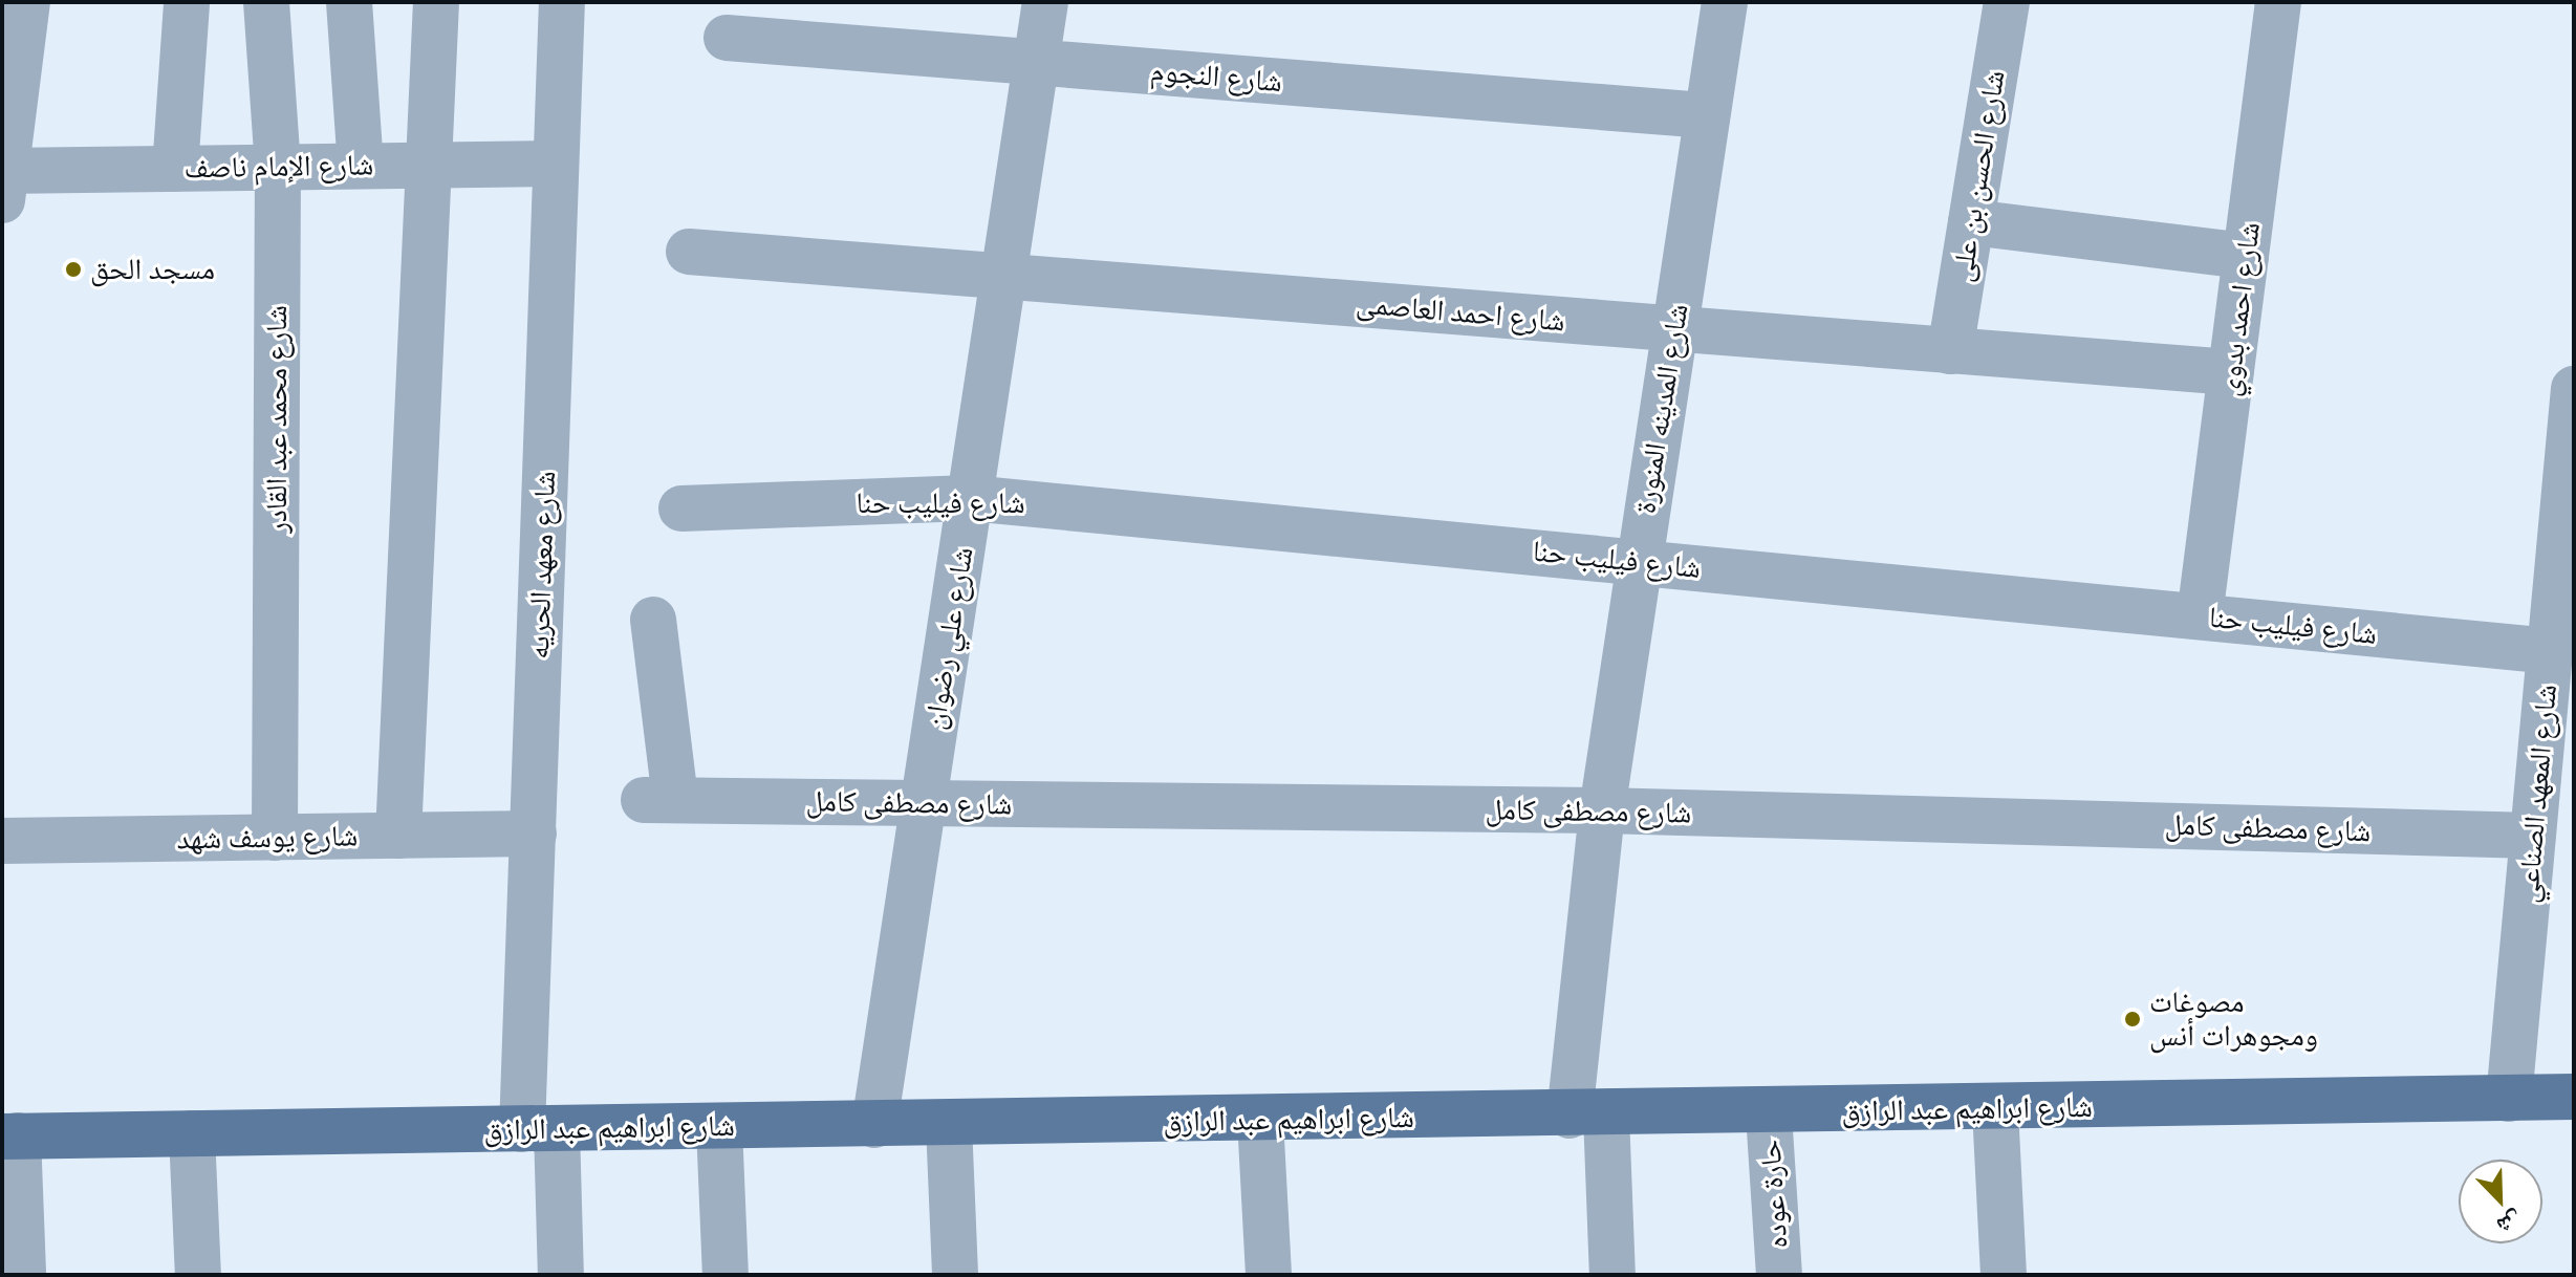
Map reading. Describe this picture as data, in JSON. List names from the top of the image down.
{
  "streets": {
    "main road": ["شارع ابراهيم عبد الرازق"],
    "street": [
      "شارع النجوم",
      "شارع الإمام ناصف",
      "شارع الحسن بن على",
      "شارع احمد بدوي",
      "شارع احمد العاصمى",
      "شارع المدينه المنورة",
      "شارع محمد عبد القادر",
      "شارع فيليب حنا",
      "شارع معهد الحريه",
      "شارع علي رضوان",
      "شارع المعهد الصناعي",
      "شارع مصطفى كامل",
      "شارع يوسف شهد",
      "حارة عوده"
    ]
  },
  "crossings": [
    ["شارع النجوم", "شارع المدينه المنورة"],
    ["شارع النجوم", "شارع علي رضوان"],
    ["شارع الإمام ناصف", "شارع محمد عبد القادر"],
    ["شارع الإمام ناصف", "شارع معهد الحريه"],
    ["شارع الحسن بن على", "شارع احمد العاصمى"],
    ["شارع احمد بدوي", "شارع احمد العاصمى"],
    ["شارع احمد بدوي", "شارع فيليب حنا"],
    ["شارع احمد العاصمى", "شارع المدينه المنورة"],
    ["شارع احمد العاصمى", "شارع علي رضوان"],
    ["شارع المدينه المنورة", "شارع فيليب حنا"],
    ["شارع المدينه المنورة", "شارع مصطفى كامل"],
    ["شارع المدينه المنورة", "شارع ابراهيم عبد الرازق"],
    ["شارع محمد عبد القادر", "شارع يوسف شهد"],
    ["شارع فيليب حنا", "شارع علي رضوان"],
    ["شارع فيليب حنا", "شارع المعهد الصناعي"],
    ["شارع معهد الحريه", "شارع يوسف شهد"],
    ["شارع معهد الحريه", "شارع ابراهيم عبد الرازق"],
    ["شارع علي رضوان", "شارع مصطفى كامل"],
    ["شارع علي رضوان", "شارع ابراهيم عبد الرازق"],
    ["شارع المعهد الصناعي", "شارع مصطفى كامل"],
    ["شارع المعهد الصناعي", "شارع ابراهيم عبد الرازق"],
    ["شارع ابراهيم عبد الرازق", "حارة عوده"]
  ],
  "places": ["مسجد الحق", "مصوغات ومجوهرات أنس"],
  "north": "bottom right"
}
